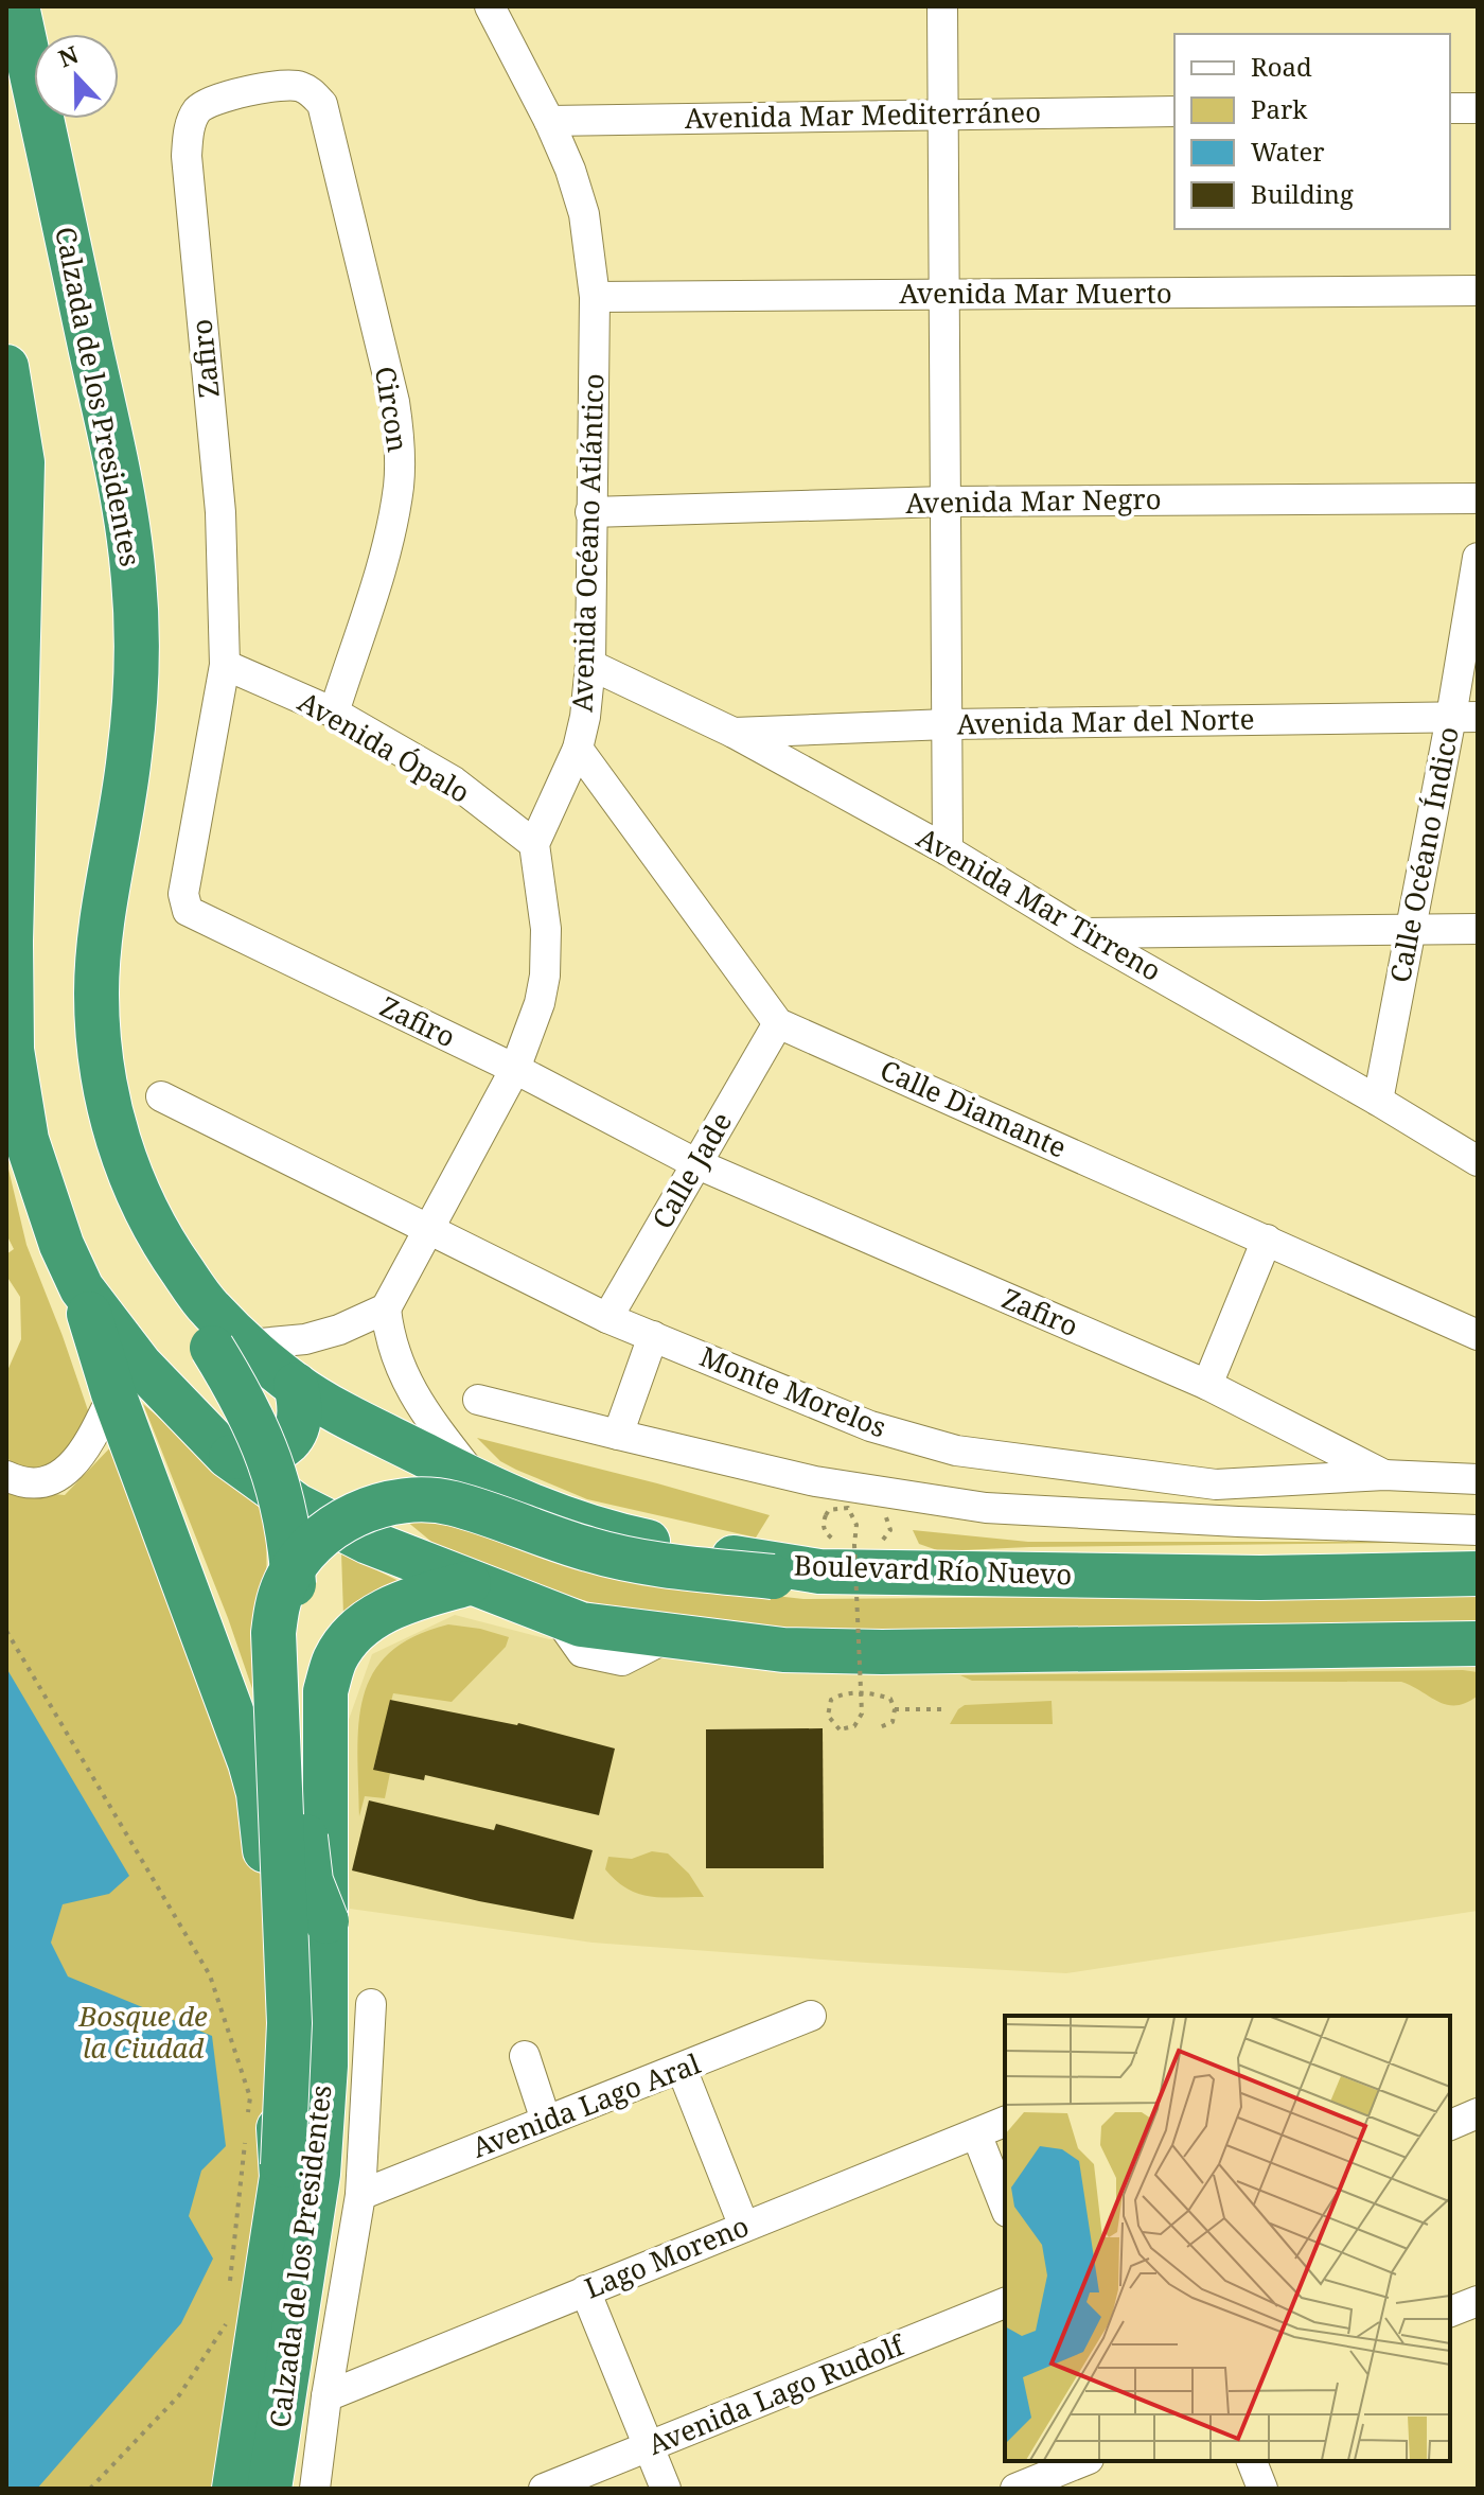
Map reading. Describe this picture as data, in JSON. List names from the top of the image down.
{
  "streets": {
    "highway": ["Calzada de los Presidentes", "Boulevard Río Nuevo"],
    "street": [
      "Avenida Mar Mediterráneo",
      "Avenida Mar Muerto",
      "Zafiro",
      "Circon",
      "Avenida Mar Negro",
      "Avenida Océano Atlántico",
      "Avenida Mar del Norte",
      "Avenida Ópalo",
      "Calle Océano Índico",
      "Avenida Mar Tirreno",
      "Calle Diamante",
      "Calle Jade",
      "Monte Morelos",
      "Avenida Lago Aral",
      "Lago Moreno",
      "Avenida Lago Rudolf"
    ]
  },
  "crossings": [
    ["Avenida Mar Mediterráneo", "Avenida Océano Atlántico"],
    ["Avenida Mar Muerto", "Avenida Océano Atlántico"],
    ["Zafiro", "Circon"],
    ["Zafiro", "Avenida Ópalo"],
    ["Zafiro", "Calle Jade"],
    ["Zafiro", "Monte Morelos"],
    ["Circon", "Avenida Ópalo"],
    ["Avenida Mar Negro", "Avenida Océano Atlántico"],
    ["Avenida Océano Atlántico", "Avenida Ópalo"],
    ["Avenida Océano Atlántico", "Avenida Mar Tirreno"],
    ["Avenida Mar del Norte", "Calle Océano Índico"],
    ["Avenida Mar del Norte", "Avenida Mar Tirreno"],
    ["Calle Océano Índico", "Avenida Mar Tirreno"],
    ["Calle Diamante", "Calle Jade"],
    ["Calle Jade", "Monte Morelos"]
  ],
  "parks": ["Bosque de la Ciudad"],
  "legend": [
    "Road",
    "Park",
    "Water",
    "Building"
  ],
  "north": "top"
}
